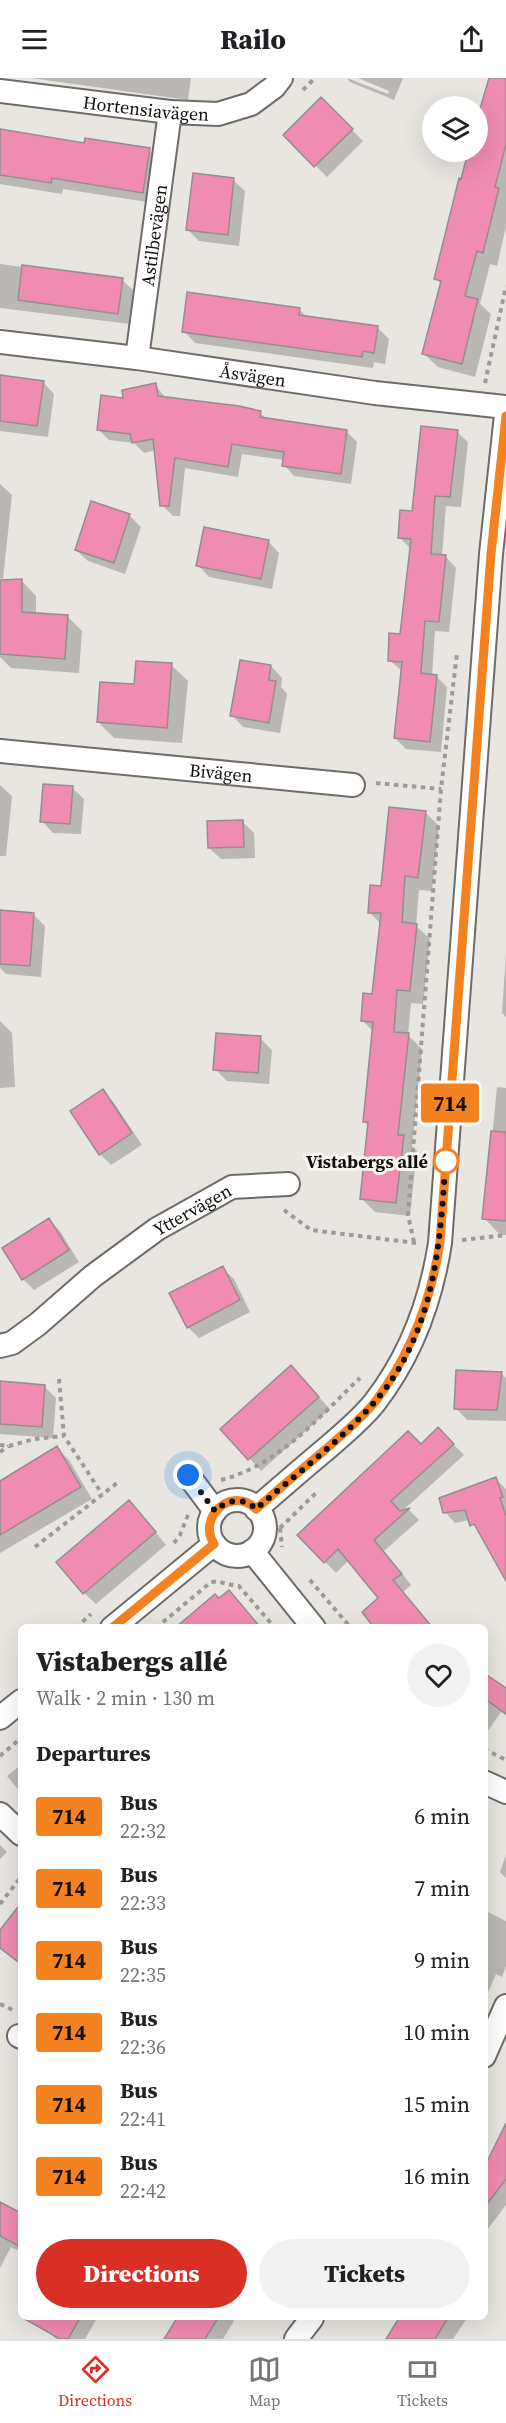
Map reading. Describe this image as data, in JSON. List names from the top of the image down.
{
  "streets": {
    "street": [
      "Hortensiavägen",
      "Astilbevägen",
      "Åsvägen",
      "Bivägen",
      "Yttervägen"
    ]
  },
  "crossings": [
    ["Hortensiavägen", "Astilbevägen"],
    ["Astilbevägen", "Åsvägen"]
  ],
  "places": ["Vistabergs allé"],
  "lines": ["bus line 714"],
  "page": {
    "header": "Railo",
    "on_map": "714",
    "heading": [
      ["Vistabergs allé", "Walk · 2 min · 130 m"],
      "Departures"
    ],
    "list": [
      {
        "mark": "714",
        "name": "Bus",
        "note": "22:32",
        "value": "6 min"
      },
      {
        "mark": "714",
        "name": "Bus",
        "note": "22:33",
        "value": "7 min"
      },
      {
        "mark": "714",
        "name": "Bus",
        "note": "22:35",
        "value": "9 min"
      },
      {
        "mark": "714",
        "name": "Bus",
        "note": "22:36",
        "value": "10 min"
      },
      {
        "mark": "714",
        "name": "Bus",
        "note": "22:41",
        "value": "15 min"
      },
      {
        "mark": "714",
        "name": "Bus",
        "note": "22:42",
        "value": "16 min"
      }
    ],
    "buttons": ["Directions", "Tickets"],
    "tabs": ["Directions", "Map", "Tickets"]
  }
}
